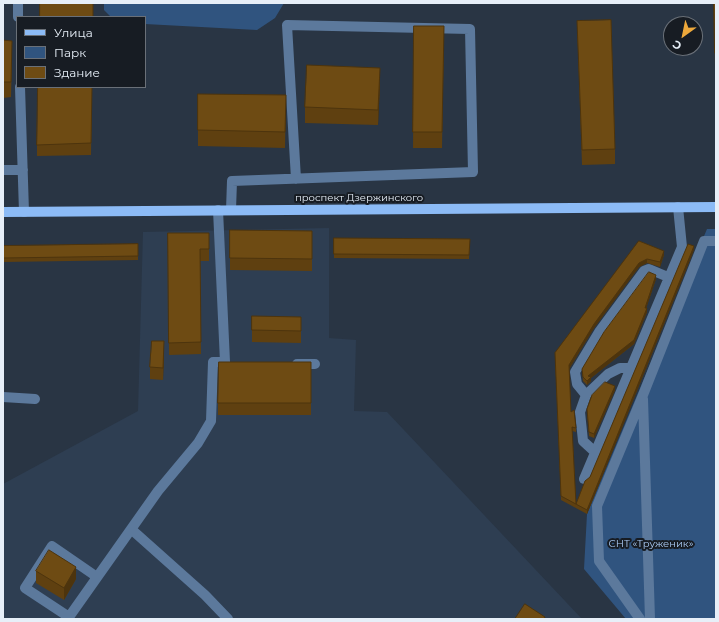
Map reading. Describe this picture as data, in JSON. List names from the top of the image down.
{
  "streets": {
    "main road": ["проспект Дзержинского"]
  },
  "parks": ["СНТ «Труженик»"],
  "legend": ["Улица", "Парк", "Здание"],
  "north": "bottom left"
}
